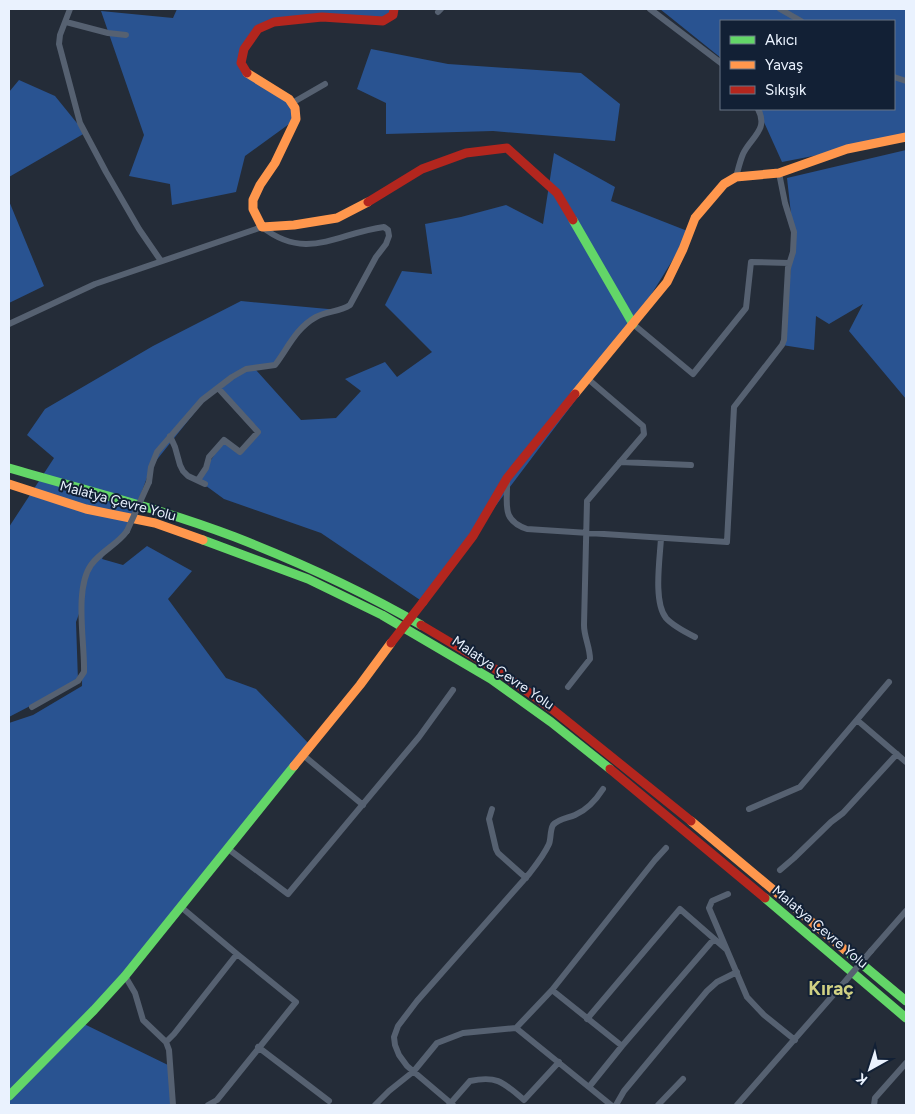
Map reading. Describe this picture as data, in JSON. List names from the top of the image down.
{
  "streets": {
    "main road": ["Malatya Çevre Yolu"]
  },
  "districts": ["Kıraç"],
  "legend": ["Akıcı", "Yavaş", "Sıkışık"],
  "north": "bottom left"
}
